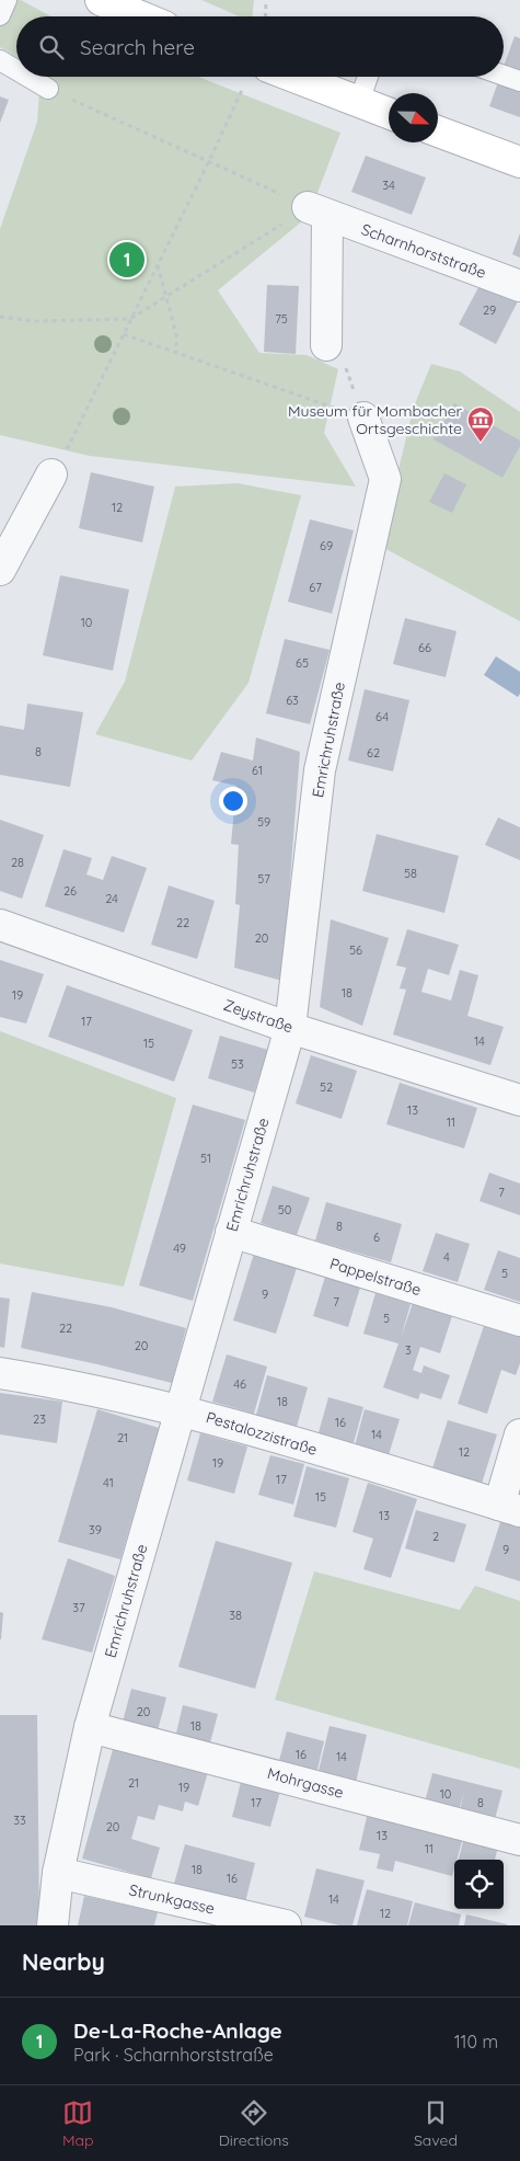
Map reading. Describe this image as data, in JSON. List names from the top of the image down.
{
  "streets": {
    "street": [
      "Scharnhorststraße",
      "Emrichruhstraße",
      "Zeystraße",
      "Pappelstraße",
      "Pestalozzistraße",
      "Mohrgasse",
      "Strunkgasse"
    ]
  },
  "crossings": [
    ["Emrichruhstraße", "Zeystraße"],
    ["Emrichruhstraße", "Pappelstraße"],
    ["Emrichruhstraße", "Pestalozzistraße"],
    ["Emrichruhstraße", "Mohrgasse"],
    ["Emrichruhstraße", "Strunkgasse"]
  ],
  "places": {
    "museum": ["Museum für Mombacher Ortsgeschichte"]
  },
  "house_numbers": [
    "34",
    "29",
    "75",
    "12",
    "69",
    "67",
    "10",
    "66",
    "65",
    "63",
    "64",
    "8",
    "62",
    "61",
    "59",
    "28",
    "58",
    "57",
    "26",
    "24",
    "22",
    "20",
    "56",
    "18",
    "19",
    "17",
    "14",
    "15",
    "53",
    "52",
    "13",
    "11",
    "51",
    "7",
    "50",
    "8",
    "6",
    "49",
    "4",
    "5",
    "9",
    "7",
    "5",
    "22",
    "20",
    "3",
    "46",
    "18",
    "23",
    "16",
    "14",
    "21",
    "12",
    "19",
    "17",
    "41",
    "15",
    "13",
    "39",
    "2",
    "9",
    "37",
    "38",
    "20",
    "18",
    "16",
    "14",
    "21",
    "19",
    "10",
    "17",
    "8",
    "33",
    "20",
    "13",
    "11",
    "18",
    "16",
    "14",
    "12"
  ],
  "north": "right",
  "page": {
    "search": "Search here",
    "pins": "1",
    "heading": "Nearby",
    "list": [
      {
        "mark": "1",
        "name": "De-La-Roche-Anlage",
        "note": "Park · Scharnhorststraße",
        "value": "110 m"
      }
    ],
    "nav": ["Map", "Directions", "Saved"]
  }
}
